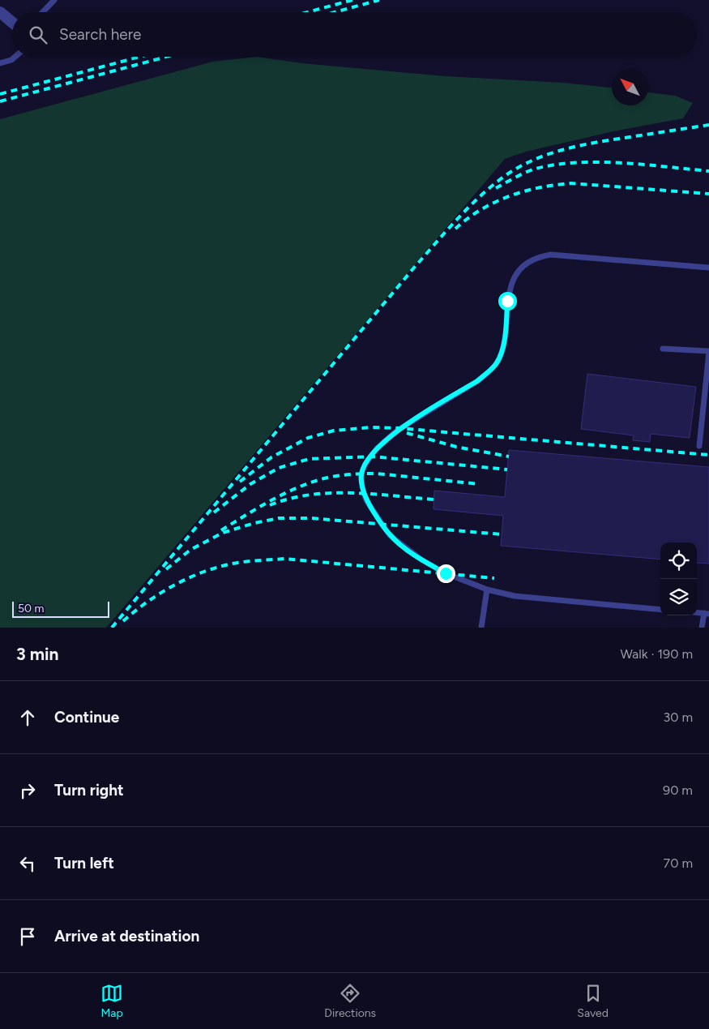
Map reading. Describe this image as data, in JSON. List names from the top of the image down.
{
  "scale_bar": "50 m",
  "north": "top left",
  "page": {
    "search": "Search here",
    "scale": "50 m",
    "heading": ["3 min", "Walk · 190 m"],
    "list": [
      ["Continue", "30 m"],
      ["Turn right", "90 m"],
      ["Turn left", "70 m"],
      "Arrive at destination"
    ],
    "nav": ["Map", "Directions", "Saved"]
  }
}
